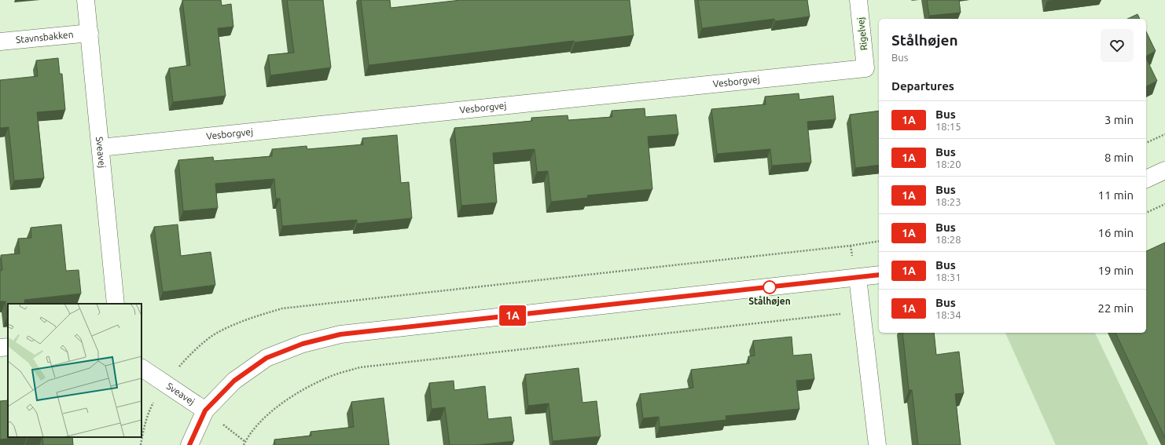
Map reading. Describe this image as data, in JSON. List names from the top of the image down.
{
  "streets": {
    "street": [
      "Rigelvej",
      "Stavnsbakken",
      "Vesborgvej",
      "Sveavej"
    ]
  },
  "crossings": [
    ["Rigelvej", "Vesborgvej"],
    ["Stavnsbakken", "Sveavej"],
    ["Vesborgvej", "Sveavej"]
  ],
  "places": ["Stålhøjen"],
  "lines": ["bus line 1A"],
  "page": {
    "on_map": "1A",
    "heading": [
      ["Stålhøjen", "Bus"],
      "Departures"
    ],
    "list": [
      {
        "mark": "1A",
        "name": "Bus",
        "note": "18:15",
        "value": "3 min"
      },
      {
        "mark": "1A",
        "name": "Bus",
        "note": "18:20",
        "value": "8 min"
      },
      {
        "mark": "1A",
        "name": "Bus",
        "note": "18:23",
        "value": "11 min"
      },
      {
        "mark": "1A",
        "name": "Bus",
        "note": "18:28",
        "value": "16 min"
      },
      {
        "mark": "1A",
        "name": "Bus",
        "note": "18:31",
        "value": "19 min"
      },
      {
        "mark": "1A",
        "name": "Bus",
        "note": "18:34",
        "value": "22 min"
      }
    ]
  }
}
